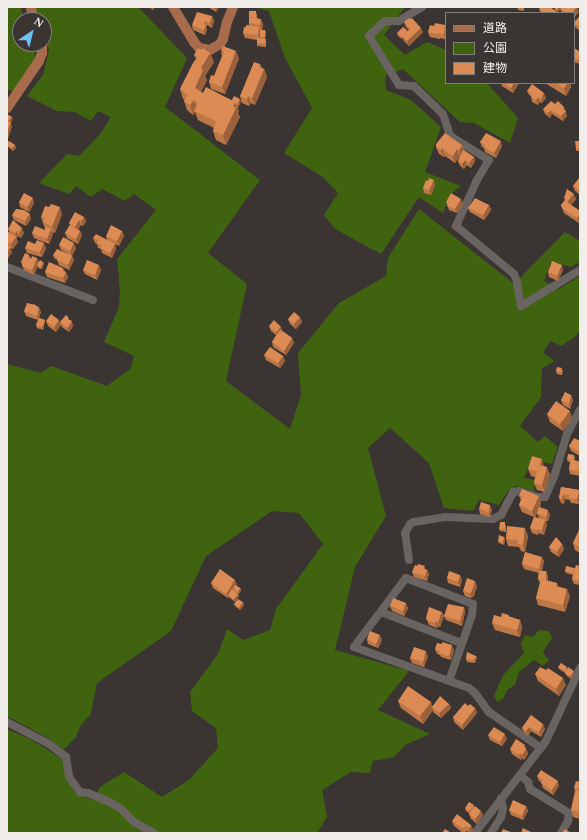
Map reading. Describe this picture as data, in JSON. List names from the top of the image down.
{
  "legend": ["道路", "公園", "建物"],
  "north": "top right"
}
